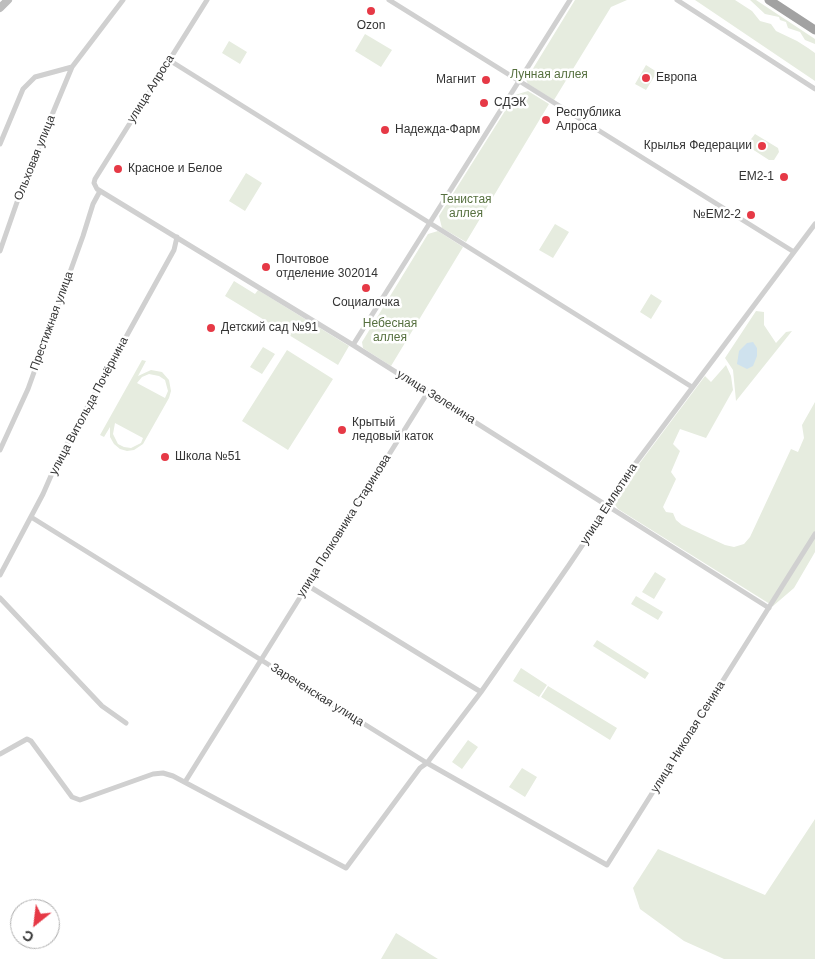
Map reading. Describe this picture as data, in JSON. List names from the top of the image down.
{
  "streets": {
    "street": [
      "улица Алроса",
      "Ольховая улица",
      "Престижная улица",
      "улица Зеленина",
      "улица Витольда Почёрнина",
      "улица Емлютина",
      "улица Полковника Старинова",
      "Зареченская улица",
      "улица Николая Сенина"
    ]
  },
  "crossings": [
    ["улица Алроса", "Престижная улица"],
    ["улица Алроса", "улица Зеленина"],
    ["Престижная улица", "улица Зеленина"],
    ["улица Зеленина", "улица Витольда Почёрнина"],
    ["улица Зеленина", "улица Емлютина"],
    ["улица Зеленина", "улица Полковника Старинова"],
    ["улица Зеленина", "улица Николая Сенина"],
    ["улица Витольда Почёрнина", "Зареченская улица"],
    ["улица Емлютина", "улица Полковника Старинова"],
    ["улица Емлютина", "Зареченская улица"],
    ["улица Полковника Старинова", "Зареченская улица"],
    ["Зареченская улица", "улица Николая Сенина"]
  ],
  "parks": ["Лунная аллея", "Тенистая аллея", "Небесная аллея"],
  "places": [
    "Ozon",
    "Европа",
    "Магнит",
    "СДЭК",
    "Республика Алроса",
    "Надежда-Фарм",
    "Крылья Федерации",
    "Красное и Белое",
    "ЕМ2-1",
    "№ЕМ2-2",
    "Почтовое отделение 302014",
    "Социалочка",
    "Детский сад №91",
    "Крытый ледовый каток",
    "Школа №51"
  ],
  "north": "bottom left"
}
